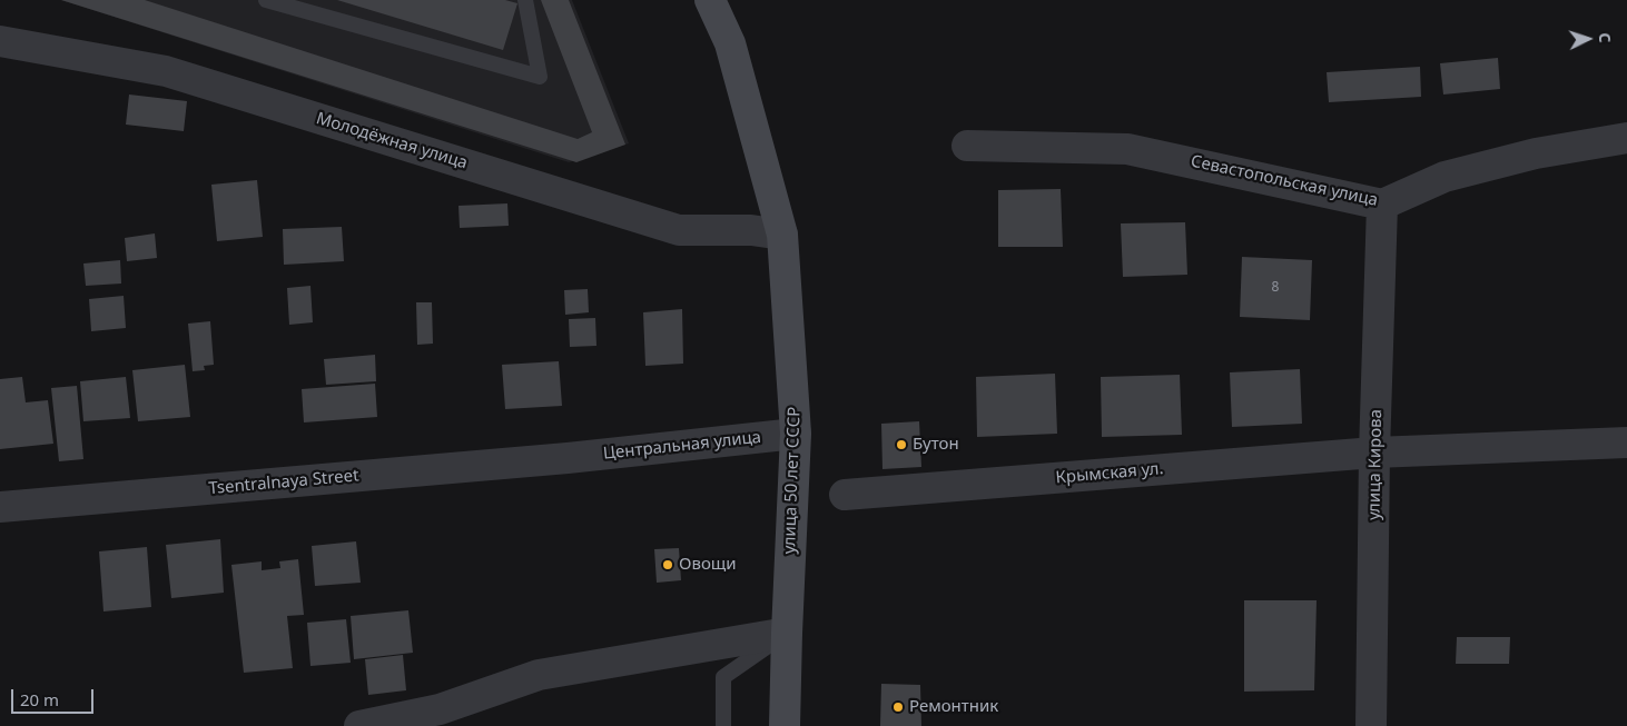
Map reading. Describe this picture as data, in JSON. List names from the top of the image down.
{
  "streets": {
    "main road": ["улица 50 лет СССР"],
    "street": [
      "Молодёжная улица",
      "Севастопольская улица",
      "Центральная улица",
      "улица Кирова",
      "Крымская ул."
    ]
  },
  "crossings": [
    ["Молодёжная улица", "улица 50 лет СССР"],
    ["Севастопольская улица", "улица Кирова"],
    ["Центральная улица", "улица 50 лет СССР"],
    ["улица Кирова", "Крымская ул."]
  ],
  "places": ["Бутон", "Овощи", "Ремонтник"],
  "house_numbers": ["8"],
  "scale_bar": "20 m",
  "north": "right"
}
